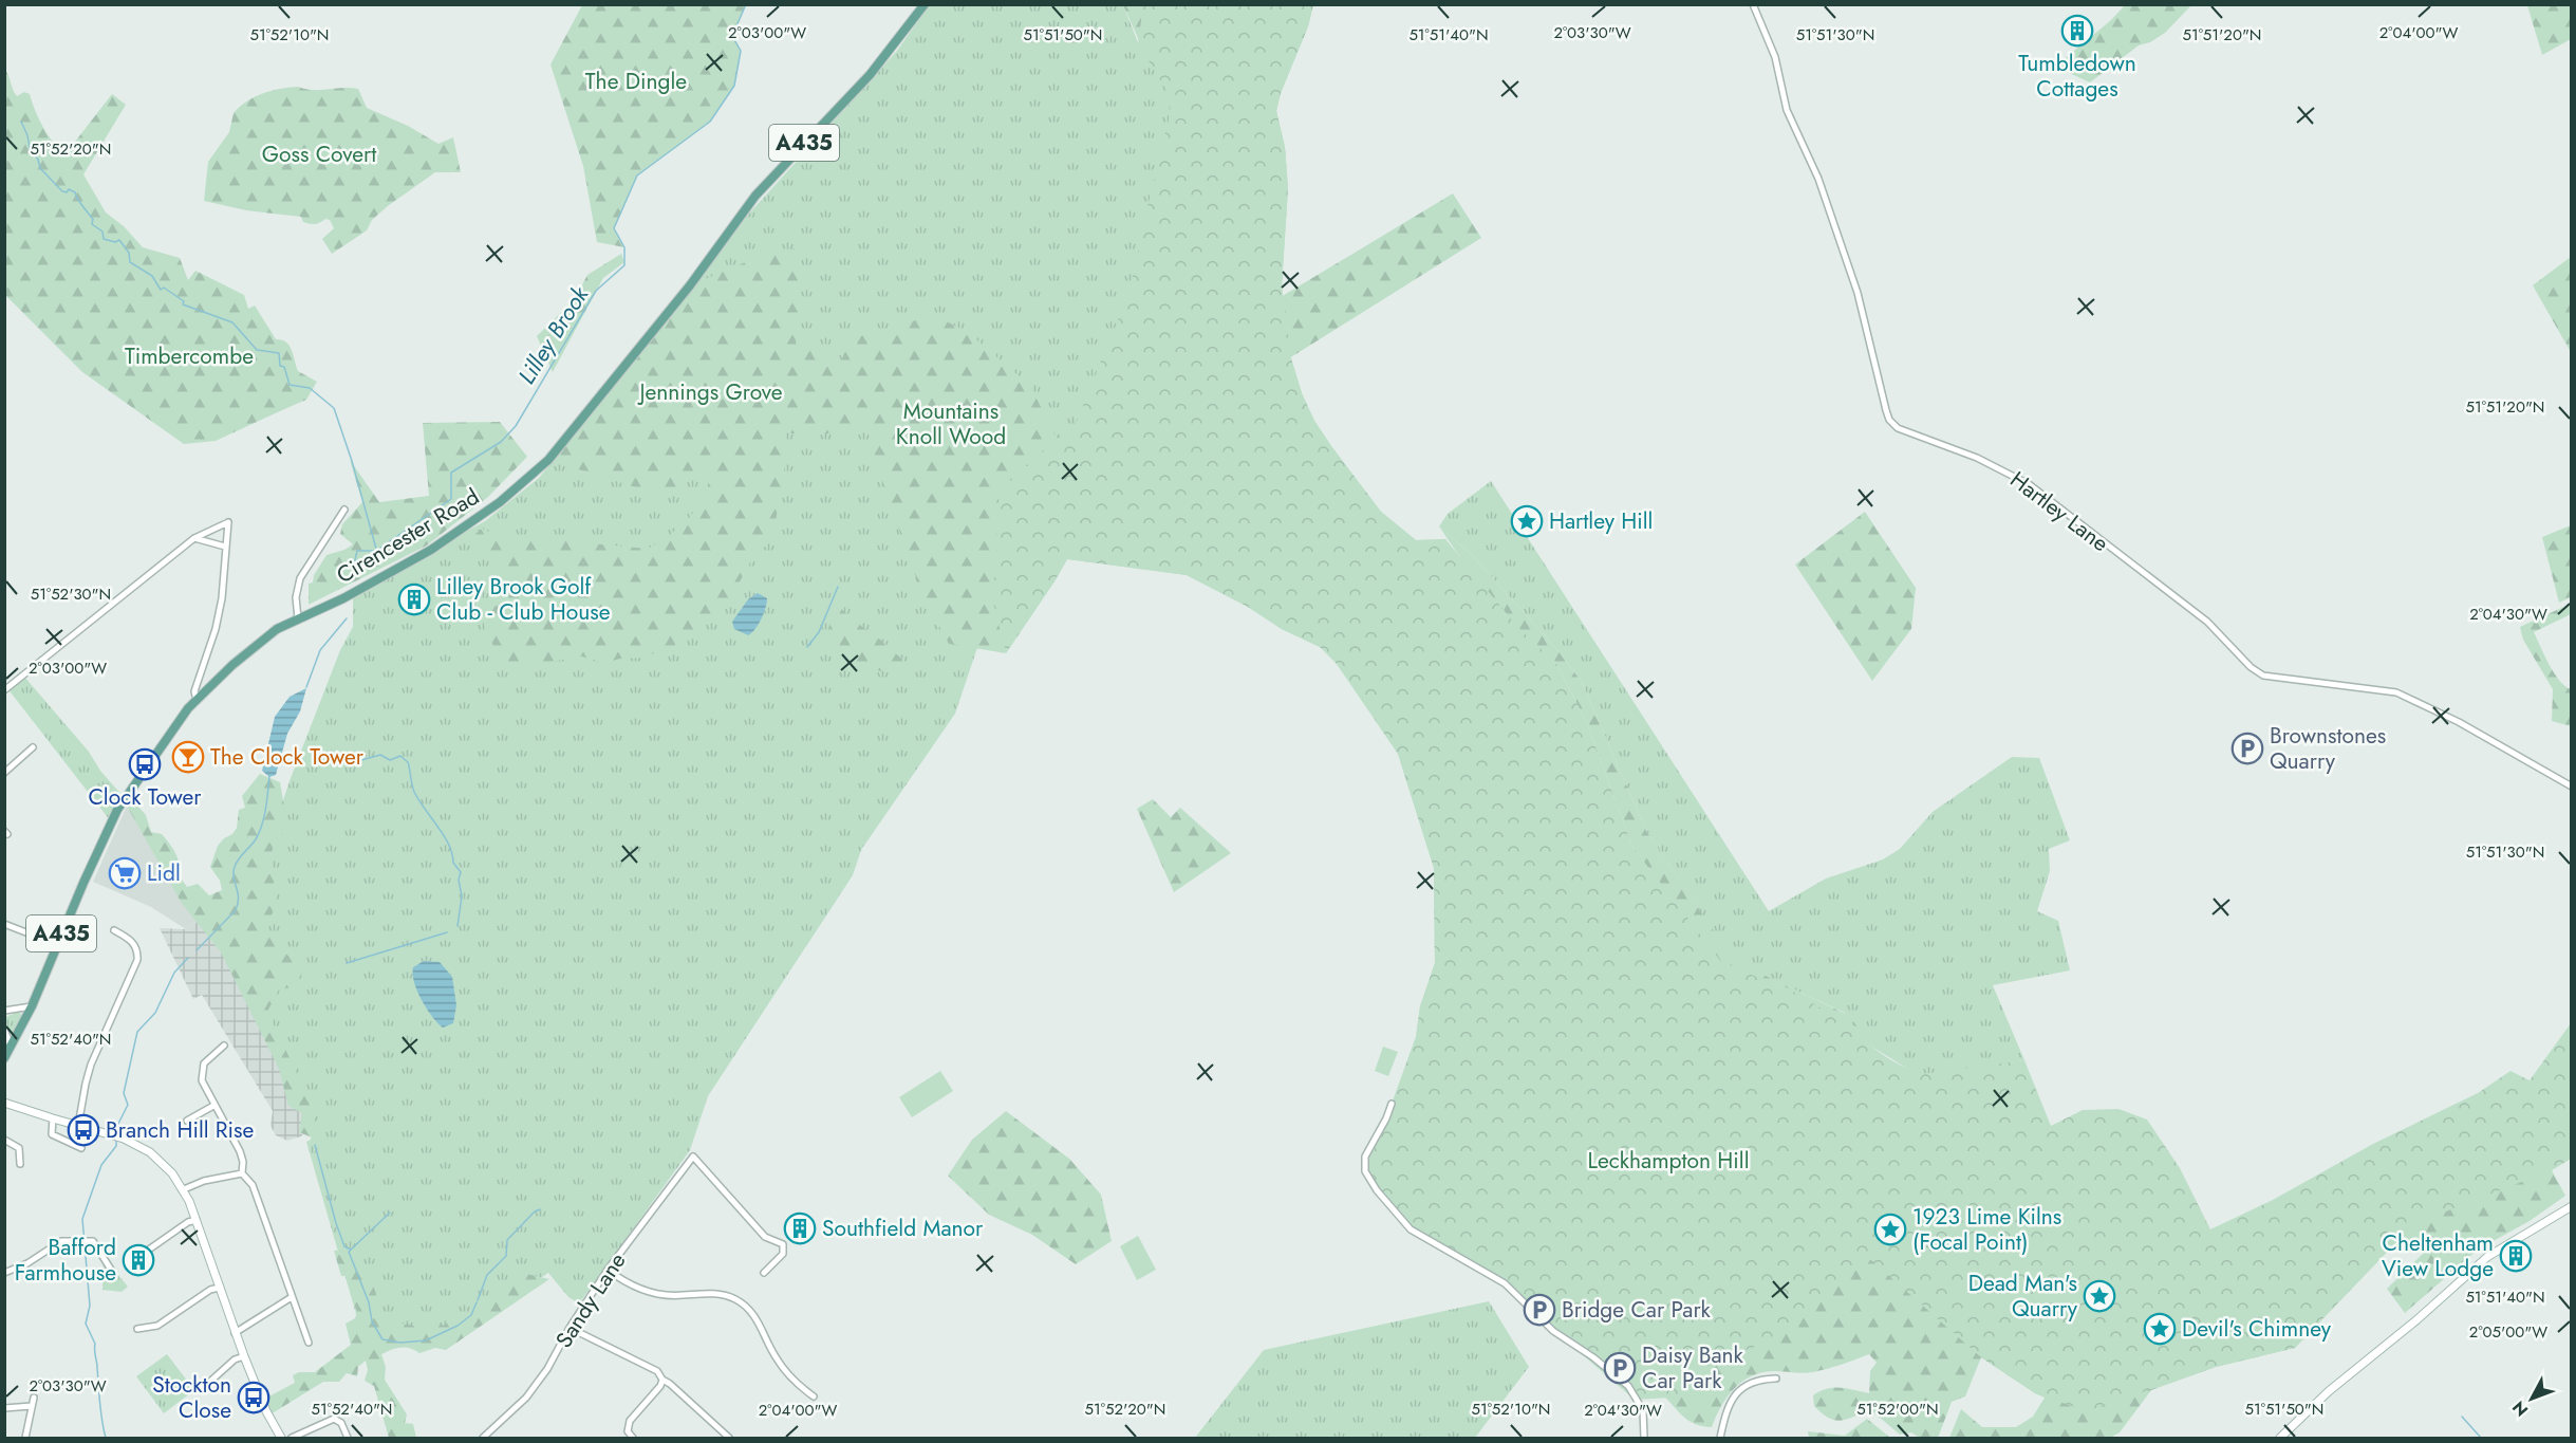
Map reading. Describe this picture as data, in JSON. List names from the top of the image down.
{
  "streets": {
    "main road": ["A435", "Cirencester Road"],
    "street": ["Hartley Lane", "Sandy Lane"]
  },
  "water": ["Lilley Brook"],
  "parks": [
    "The Dingle",
    "Goss Covert",
    "Timbercombe",
    "Jennings Grove",
    "Mountains Knoll Wood",
    "Leckhampton Hill"
  ],
  "places": {
    "building": [
      "Tumbledown Cottages",
      "Lilley Brook Golf Club - Club House",
      "Southfield Manor",
      "Cheltenham View Lodge",
      "Bafford Farmhouse"
    ],
    "place": [
      "Hartley Hill",
      "1923 Lime Kilns (Focal Point)",
      "Dead Man's Quarry",
      "Devil's Chimney"
    ],
    "parking": ["Brownstones Quarry", "Bridge Car Park", "Daisy Bank Car Park"],
    "bar": ["The Clock Tower"],
    "bus stop": ["Clock Tower", "Branch Hill Rise", "Stockton Close"],
    "supermarket": ["Lidl"]
  },
  "north": "bottom left",
  "coordinates": [
    "2°03'00\"W",
    "2°03'30\"W",
    "2°04'00\"W",
    "51°52'10\"N",
    "51°51'50\"N",
    "51°51'40\"N",
    "51°51'30\"N",
    "51°51'20\"N",
    "51°52'20\"N",
    "51°52'30\"N",
    "2°04'30\"W",
    "51°52'40\"N",
    "2°05'00\"W",
    "51°52'00\"N"
  ]
}
